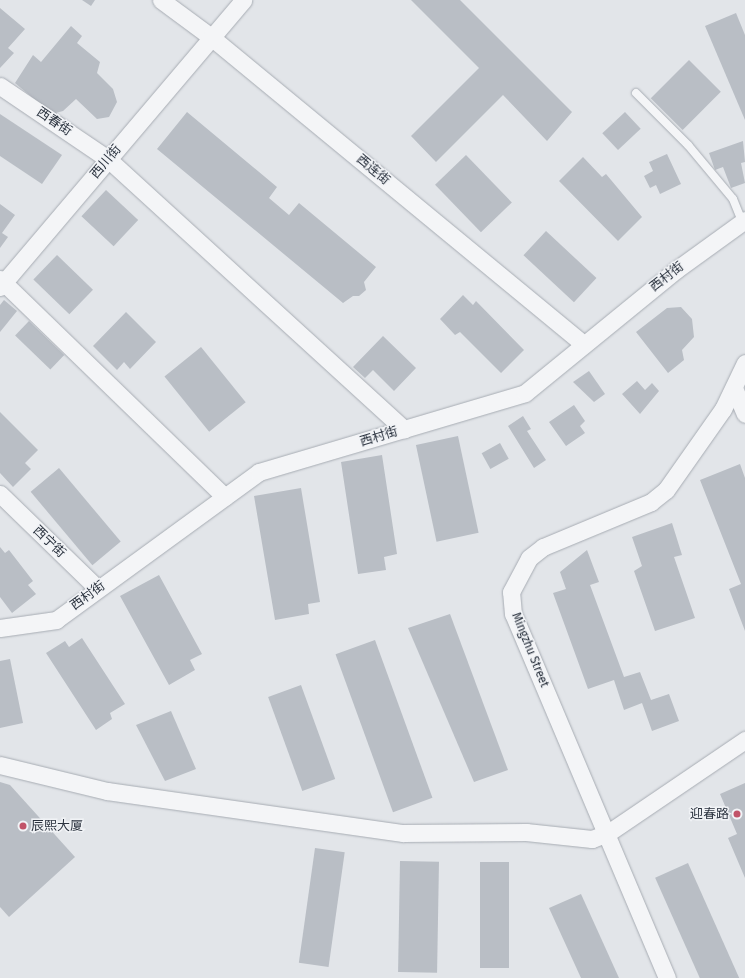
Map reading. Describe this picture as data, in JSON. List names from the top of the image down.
{
  "streets": {
    "street": [
      "西春街",
      "西川街",
      "西连街",
      "西村街",
      "西宁街",
      "Mingzhu Street"
    ]
  },
  "crossings": [
    ["西春街", "西川街"],
    ["西春街", "西村街"],
    ["西川街", "西连街"],
    ["西连街", "西村街"],
    ["西村街", "西宁街"]
  ],
  "places": ["迎春路", "辰熙大厦"]
}
